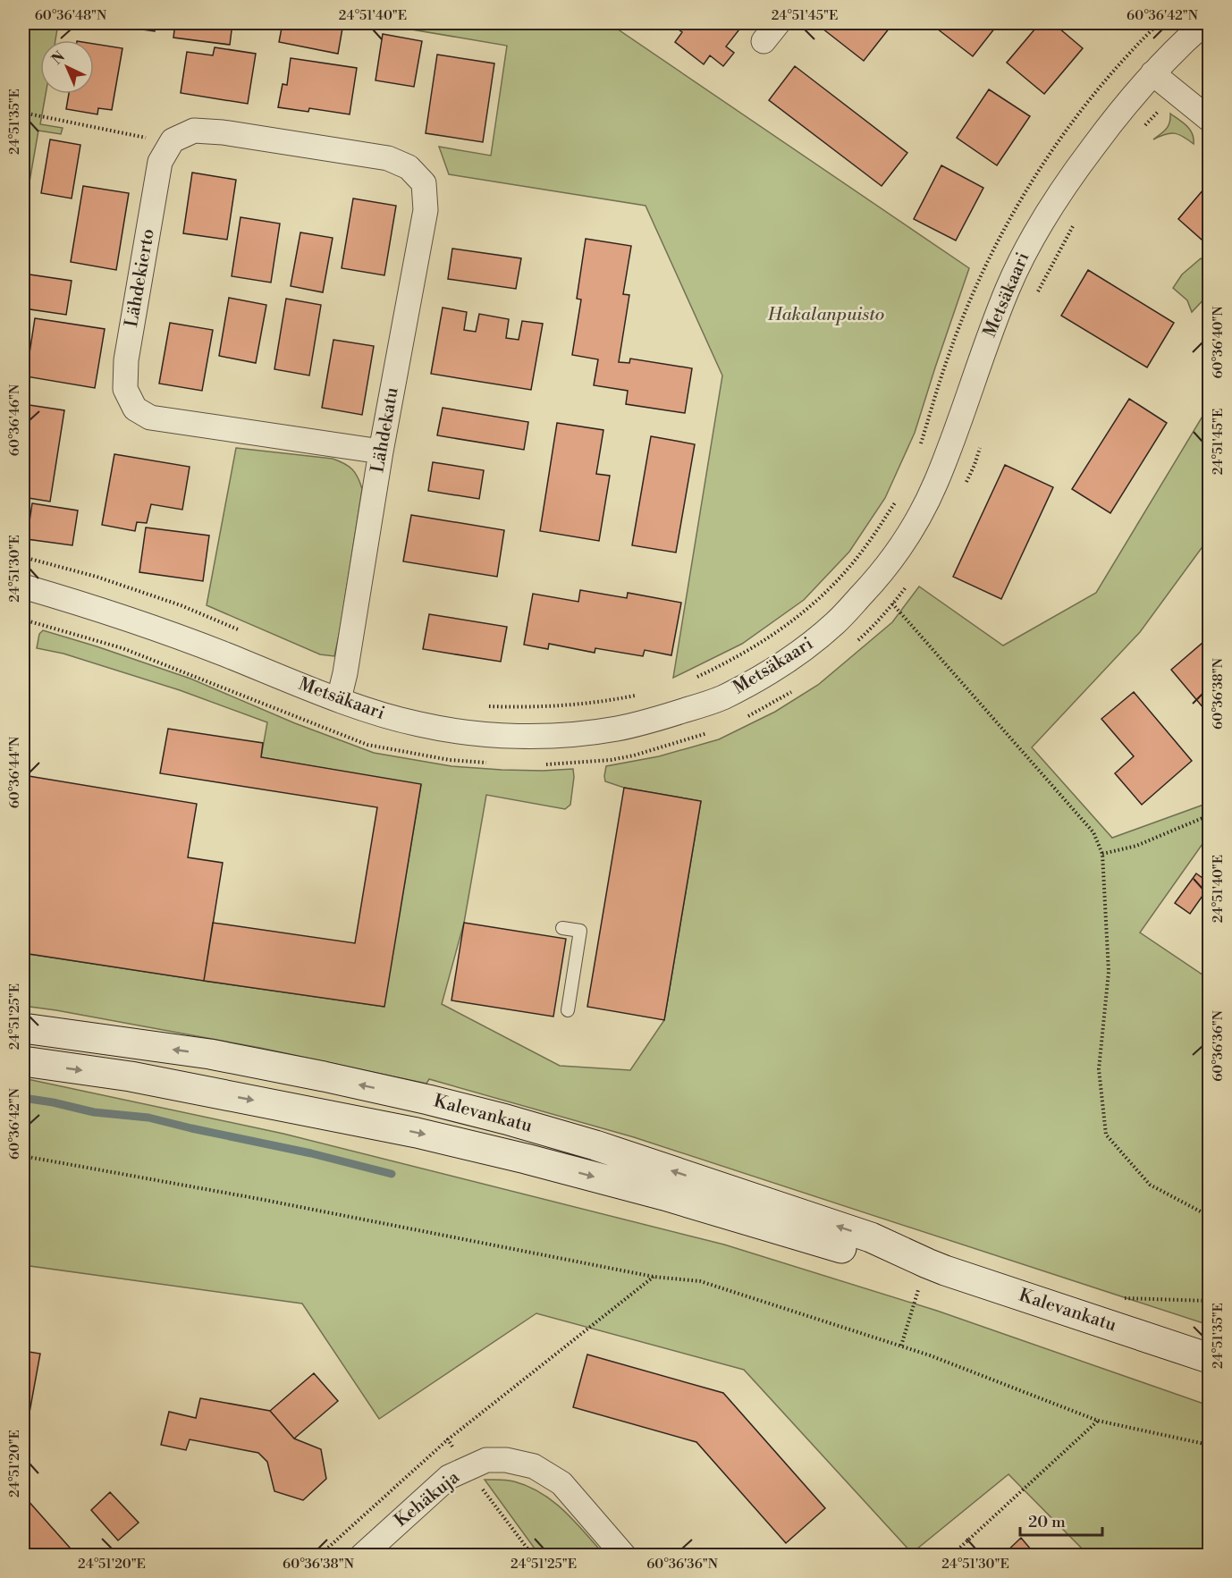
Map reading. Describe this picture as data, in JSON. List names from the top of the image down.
{
  "streets": {
    "main road": ["Kalevankatu"],
    "street": [
      "Lähdekierto",
      "Metsäkaari",
      "Lähdekatu",
      "Kehäkuja"
    ]
  },
  "crossings": [
    ["Lähdekierto", "Lähdekatu"],
    ["Metsäkaari", "Lähdekatu"]
  ],
  "parks": ["Hakalanpuisto"],
  "scale_bar": "20 m",
  "north": "top left",
  "coordinates": [
    "60°36'48\"N",
    "24°51'40\"E",
    "24°51'45\"E",
    "60°36'42\"N",
    "24°51'35\"E",
    "60°36'40\"N",
    "60°36'46\"N",
    "24°51'30\"E",
    "60°36'38\"N",
    "60°36'44\"N",
    "24°51'25\"E",
    "60°36'36\"N",
    "24°51'20\"E"
  ]
}
